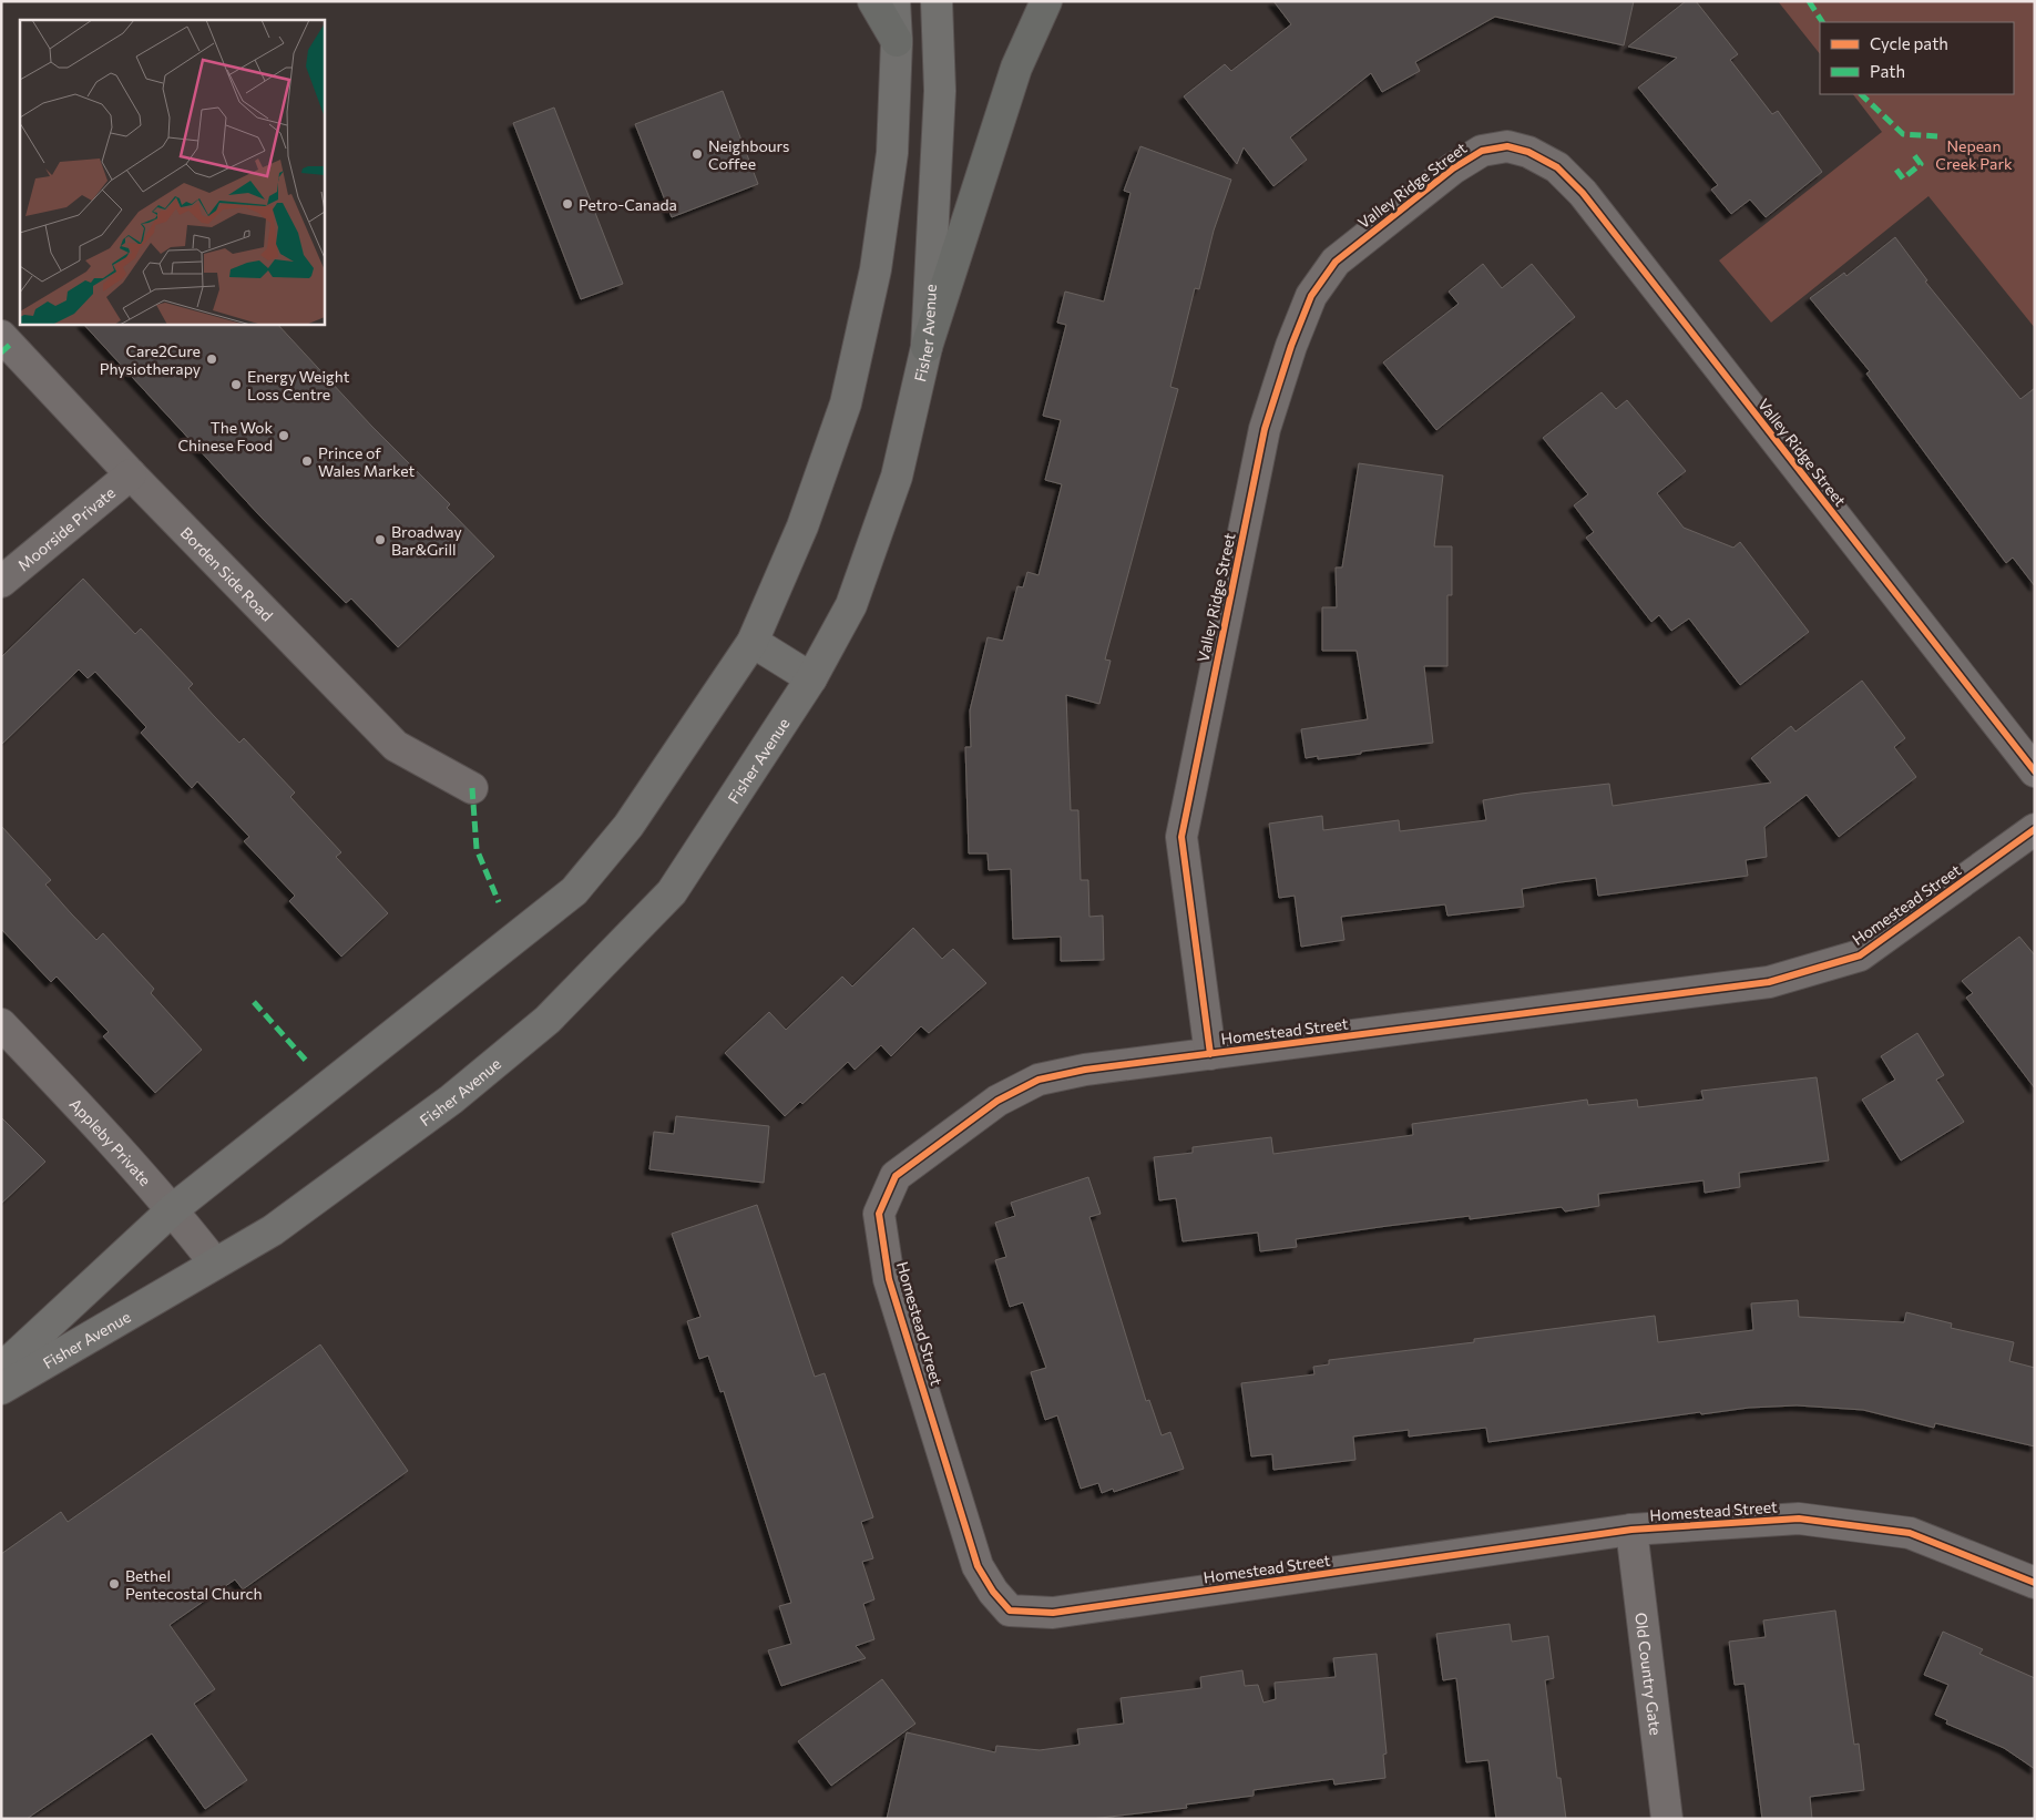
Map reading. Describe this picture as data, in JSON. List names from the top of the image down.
{
  "streets": {
    "main road": ["Fisher Avenue"],
    "street": [
      "Valley Ridge Street",
      "Moorside Private",
      "Borden Side Road",
      "Homestead Street",
      "Appleby Private",
      "Old Country Gate"
    ]
  },
  "crossings": [
    ["Valley Ridge Street", "Homestead Street"],
    ["Fisher Avenue", "Appleby Private"],
    ["Moorside Private", "Borden Side Road"],
    ["Homestead Street", "Old Country Gate"]
  ],
  "parks": ["Nepean Creek Park"],
  "places": [
    "Neighbours Coffee",
    "Petro-Canada",
    "Care2Cure Physiotherapy",
    "Energy Weight Loss Centre",
    "The Wok Chinese Food",
    "Prince of Wales Market",
    "Broadway Bar&Grill",
    "Bethel Pentecostal Church"
  ],
  "legend": ["Cycle path", "Path"]
}
